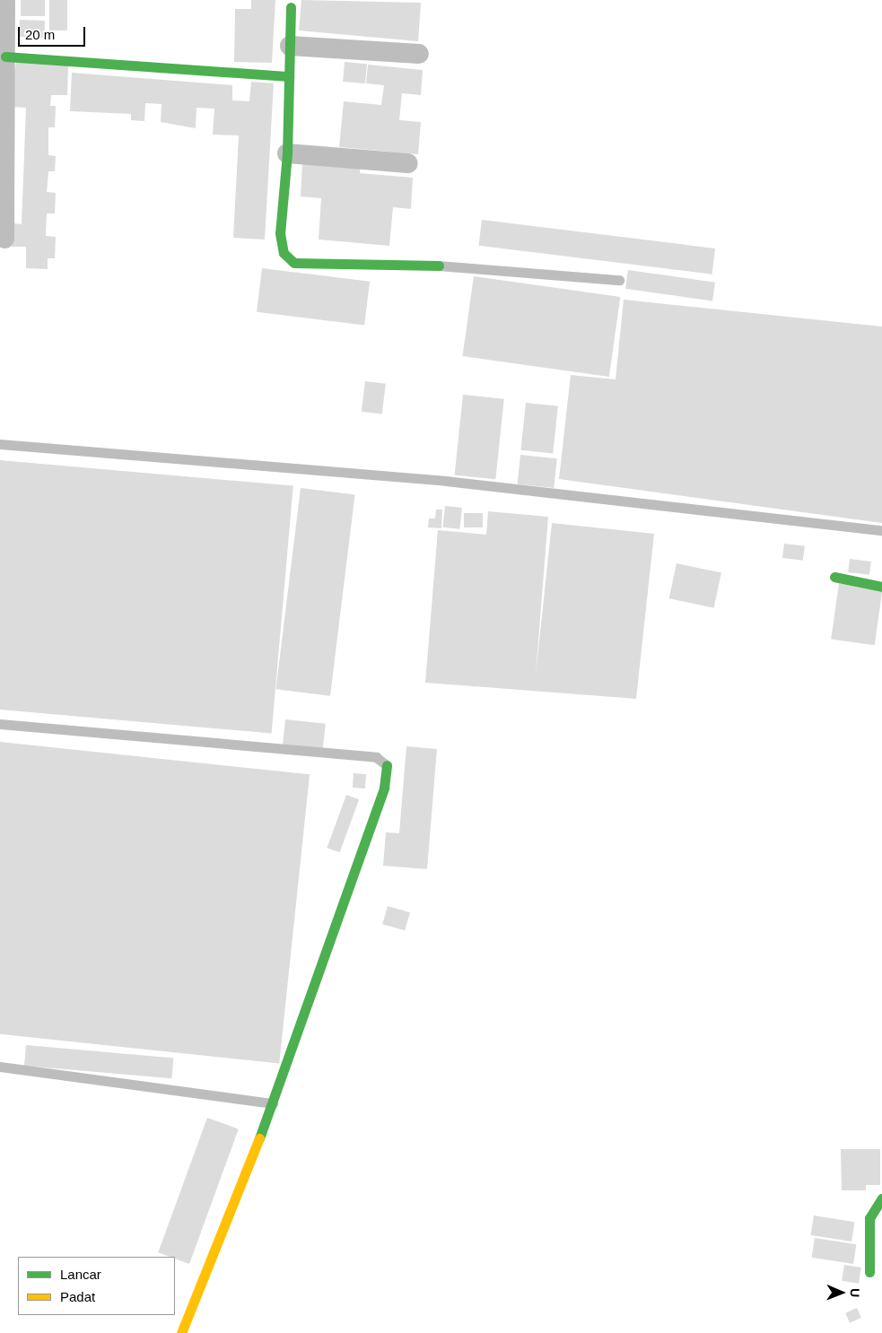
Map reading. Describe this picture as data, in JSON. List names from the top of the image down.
{
  "legend": ["Lancar", "Padat"],
  "scale_bar": "20 m",
  "north": "right"
}
